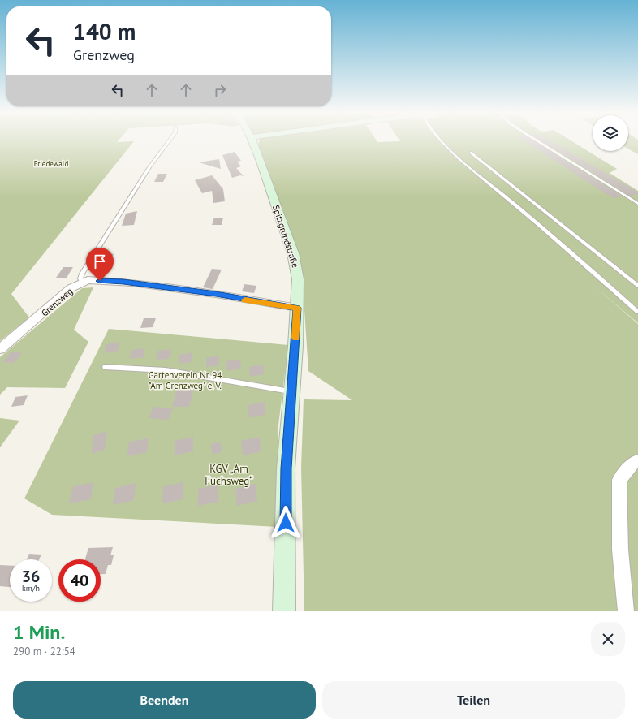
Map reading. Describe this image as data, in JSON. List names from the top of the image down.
{
  "streets": {
    "street": ["Spitzgrundstraße", "Grenzweg"]
  },
  "crossings": [
    ["Spitzgrundstraße", "Grenzweg"]
  ],
  "parks": ["Friedewald", "Gartenverein Nr. 94 \"Am Grenzweg\" e. V.", "KGV „Am Fuchsweg“"],
  "page": {
    "turn": ["140 m", "Grenzweg"],
    "speed": "36 km/h",
    "limit": "40",
    "heading": ["1 Min.", "290 m · 22:54"],
    "buttons": ["Beenden", "Teilen"]
  }
}
